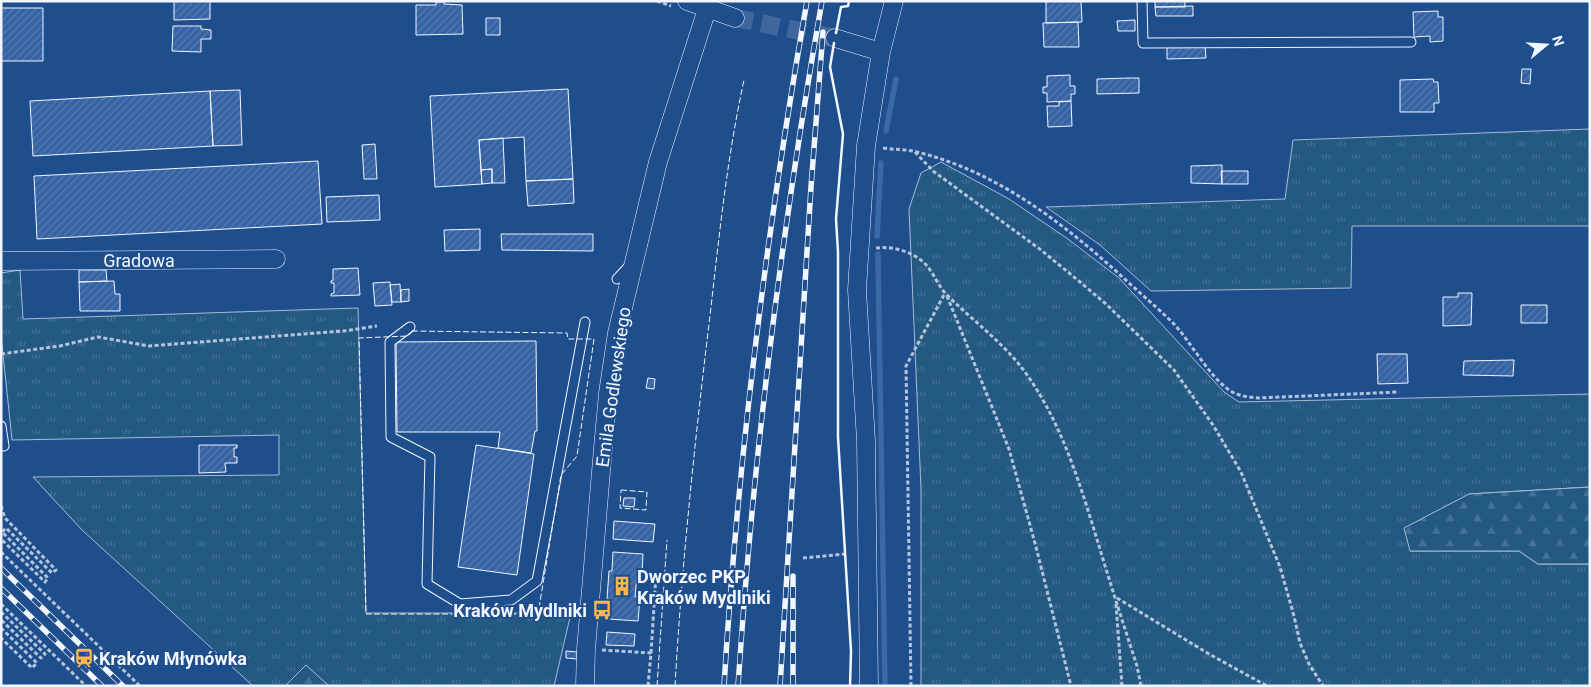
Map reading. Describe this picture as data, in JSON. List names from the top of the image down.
{
  "streets": {
    "street": ["Gradowa", "Emila Godlewskiego"]
  },
  "places": {
    "building": ["Dworzec PKP Kraków Mydlniki"],
    "bus stop": ["Kraków Mydlniki"],
    "station": ["Kraków Młynówka"]
  },
  "north": "right"
}
